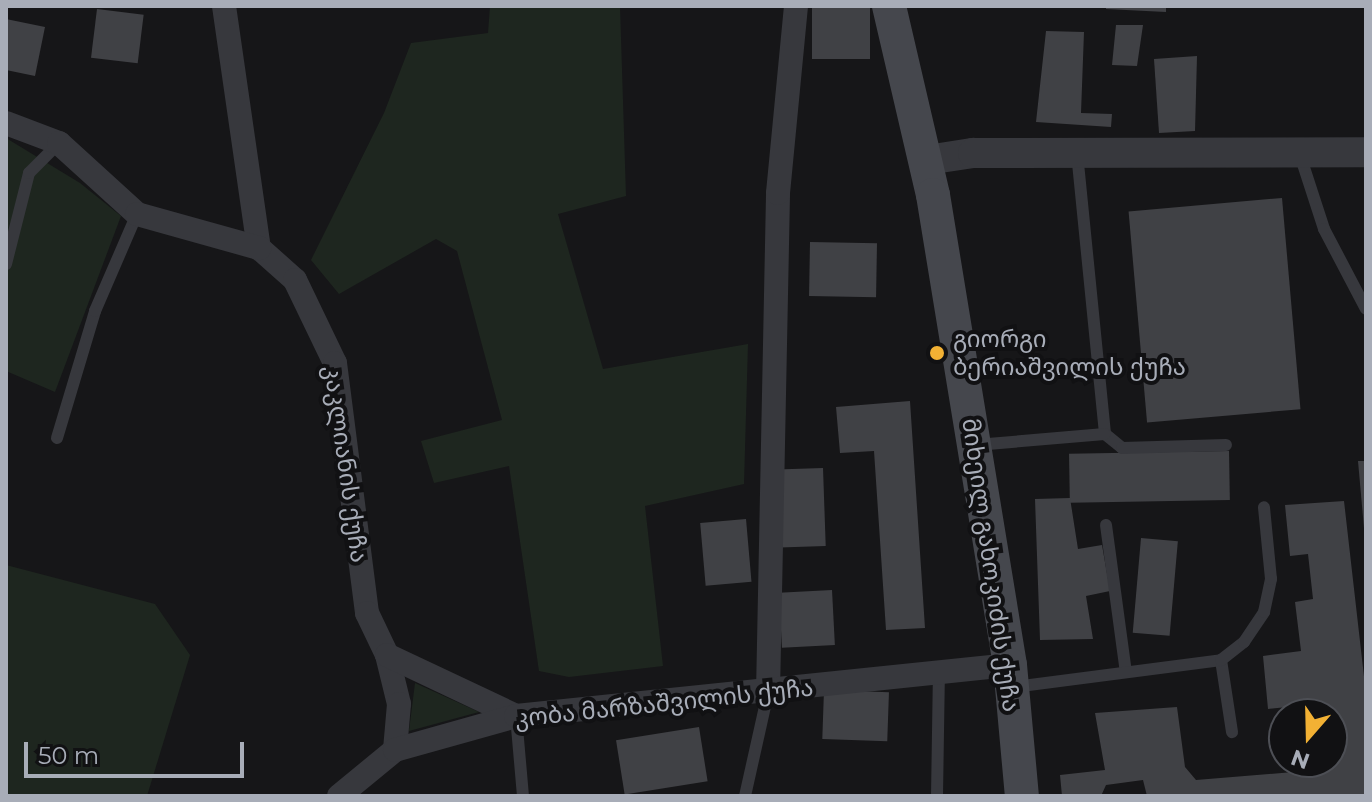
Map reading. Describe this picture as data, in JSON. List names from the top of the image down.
{
  "streets": {
    "main road": ["მიხეილ გახოკიძის ქუჩა"],
    "street": ["კაკლიანის ქუჩა", "კობა მარზაშვილის ქუჩა"]
  },
  "crossings": [
    ["კაკლიანის ქუჩა", "კობა მარზაშვილის ქუჩა"],
    ["მიხეილ გახოკიძის ქუჩა", "კობა მარზაშვილის ქუჩა"]
  ],
  "places": ["გიორგი ბერიაშვილის ქუჩა"],
  "scale_bar": "50 m",
  "north": "bottom"
}
